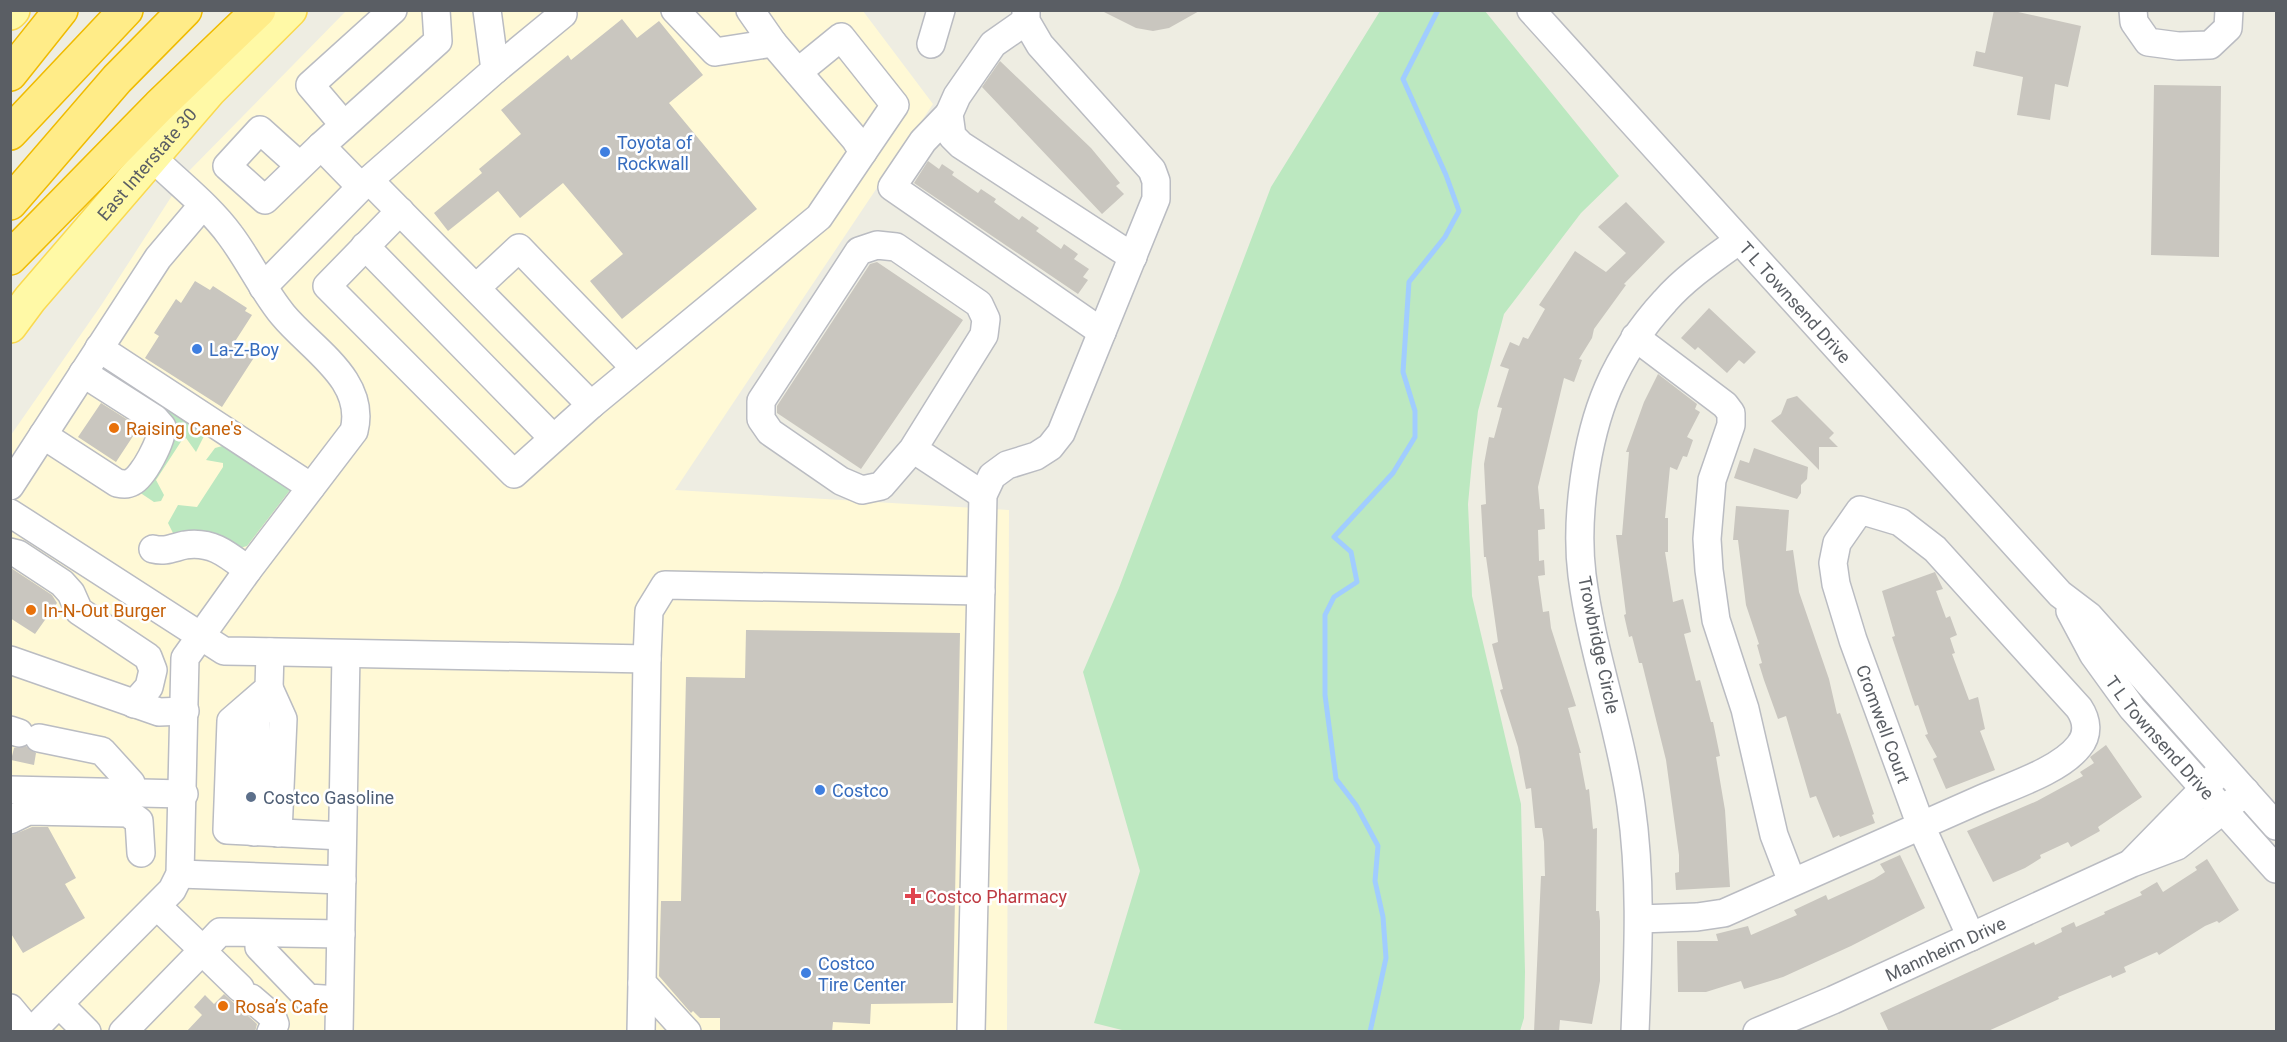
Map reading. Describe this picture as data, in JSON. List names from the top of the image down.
{
  "streets": {
    "main road": ["East Interstate 30"],
    "street": [
      "T L Townsend Drive",
      "Trowbridge Circle",
      "Cromwell Court",
      "Mannheim Drive"
    ]
  },
  "crossings": [
    ["T L Townsend Drive", "Trowbridge Circle"],
    ["T L Townsend Drive", "Mannheim Drive"],
    ["Cromwell Court", "Mannheim Drive"]
  ],
  "places": {
    "other": [
      "Toyota of Rockwall",
      "La-Z-Boy",
      "Raising Cane's",
      "In-N-Out Burger",
      "Costco",
      "Costco Gasoline",
      "Costco Tire Center",
      "Rosa’s Cafe"
    ],
    "health": ["Costco Pharmacy"]
  }
}
